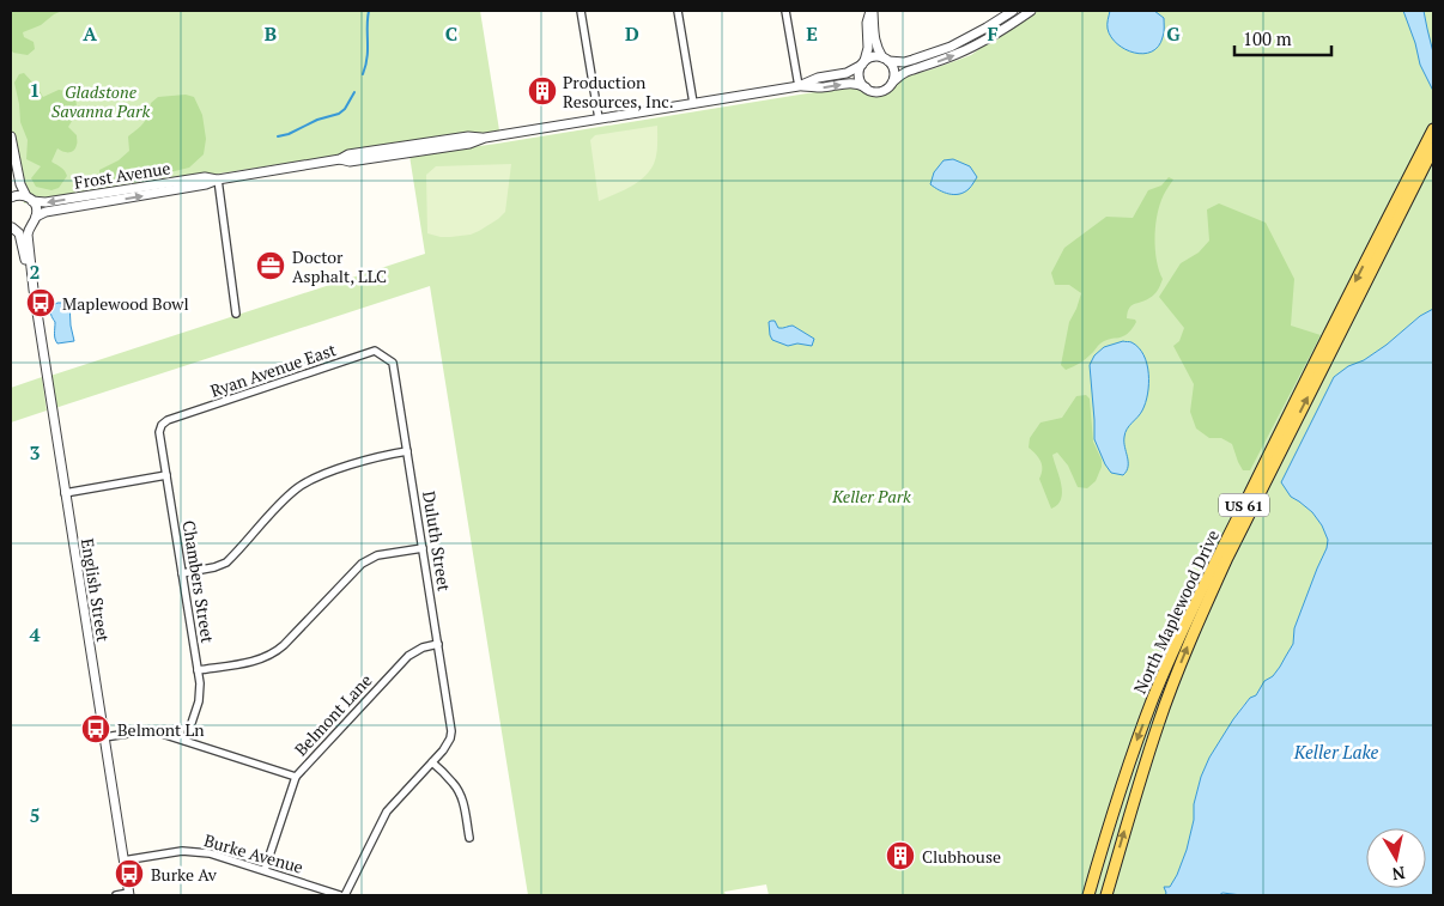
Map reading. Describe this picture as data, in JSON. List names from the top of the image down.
{
  "streets": {
    "main road": ["US 61", "North Maplewood Drive"],
    "street": [
      "Frost Avenue",
      "Ryan Avenue East",
      "Duluth Street",
      "Chambers Street",
      "English Street",
      "Belmont Lane",
      "Burke Avenue"
    ]
  },
  "crossings": [
    ["Frost Avenue", "English Street"],
    ["Ryan Avenue East", "Duluth Street"],
    ["Ryan Avenue East", "Chambers Street"],
    ["Duluth Street", "Belmont Lane"],
    ["Chambers Street", "Belmont Lane"],
    ["English Street", "Belmont Lane"],
    ["English Street", "Burke Avenue"]
  ],
  "water": ["Keller Lake"],
  "parks": ["Gladstone Savanna Park", "Keller Park"],
  "places": {
    "building": ["Production Resources, Inc.", "Clubhouse"],
    "office": ["Doctor Asphalt, LLC"],
    "bus stop": ["Maplewood Bowl", "Belmont Ln", "Burke Av"]
  },
  "scale_bar": "100 m",
  "north": "bottom",
  "grid": {
    "columns": [
      "A",
      "B",
      "C",
      "D",
      "E",
      "F",
      "G"
    ],
    "rows": [
      "1",
      "2",
      "3",
      "4",
      "5"
    ]
  }
}
